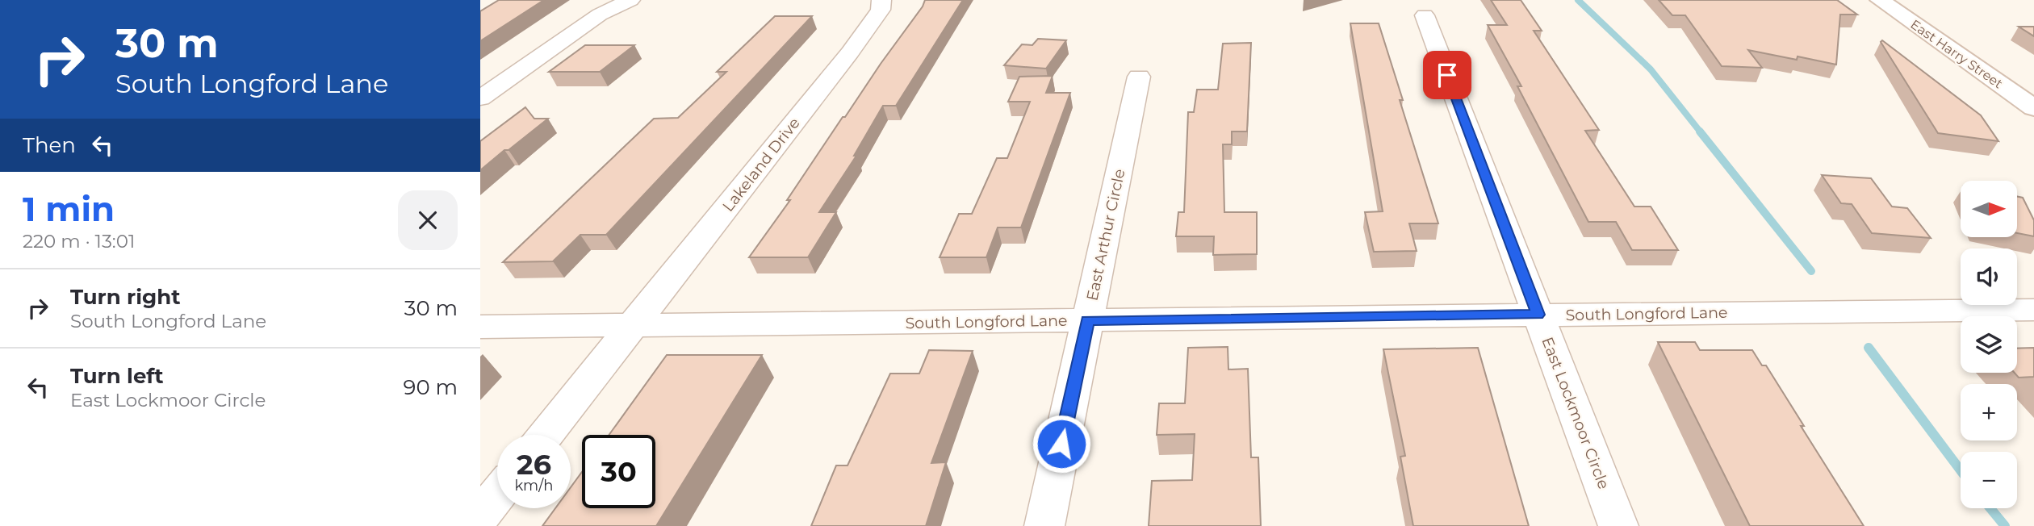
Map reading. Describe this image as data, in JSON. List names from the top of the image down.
{
  "streets": {
    "main road": ["East Harry Street"],
    "street": [
      "Lakeland Drive",
      "East Arthur Circle",
      "South Longford Lane",
      "East Lockmoor Circle"
    ]
  },
  "crossings": [
    ["Lakeland Drive", "South Longford Lane"],
    ["East Arthur Circle", "South Longford Lane"],
    ["South Longford Lane", "East Lockmoor Circle"]
  ],
  "north": "right",
  "page": {
    "turn": ["30 m", "South Longford Lane"],
    "then": "Then",
    "heading": ["1 min", "220 m · 13:01"],
    "map_buttons": ["+", "−"],
    "list": [
      {
        "name": "Turn right",
        "note": "South Longford Lane",
        "value": "30 m"
      },
      {
        "name": "Turn left",
        "note": "East Lockmoor Circle",
        "value": "90 m"
      }
    ],
    "speed": "26 km/h",
    "limit": "30"
  }
}
